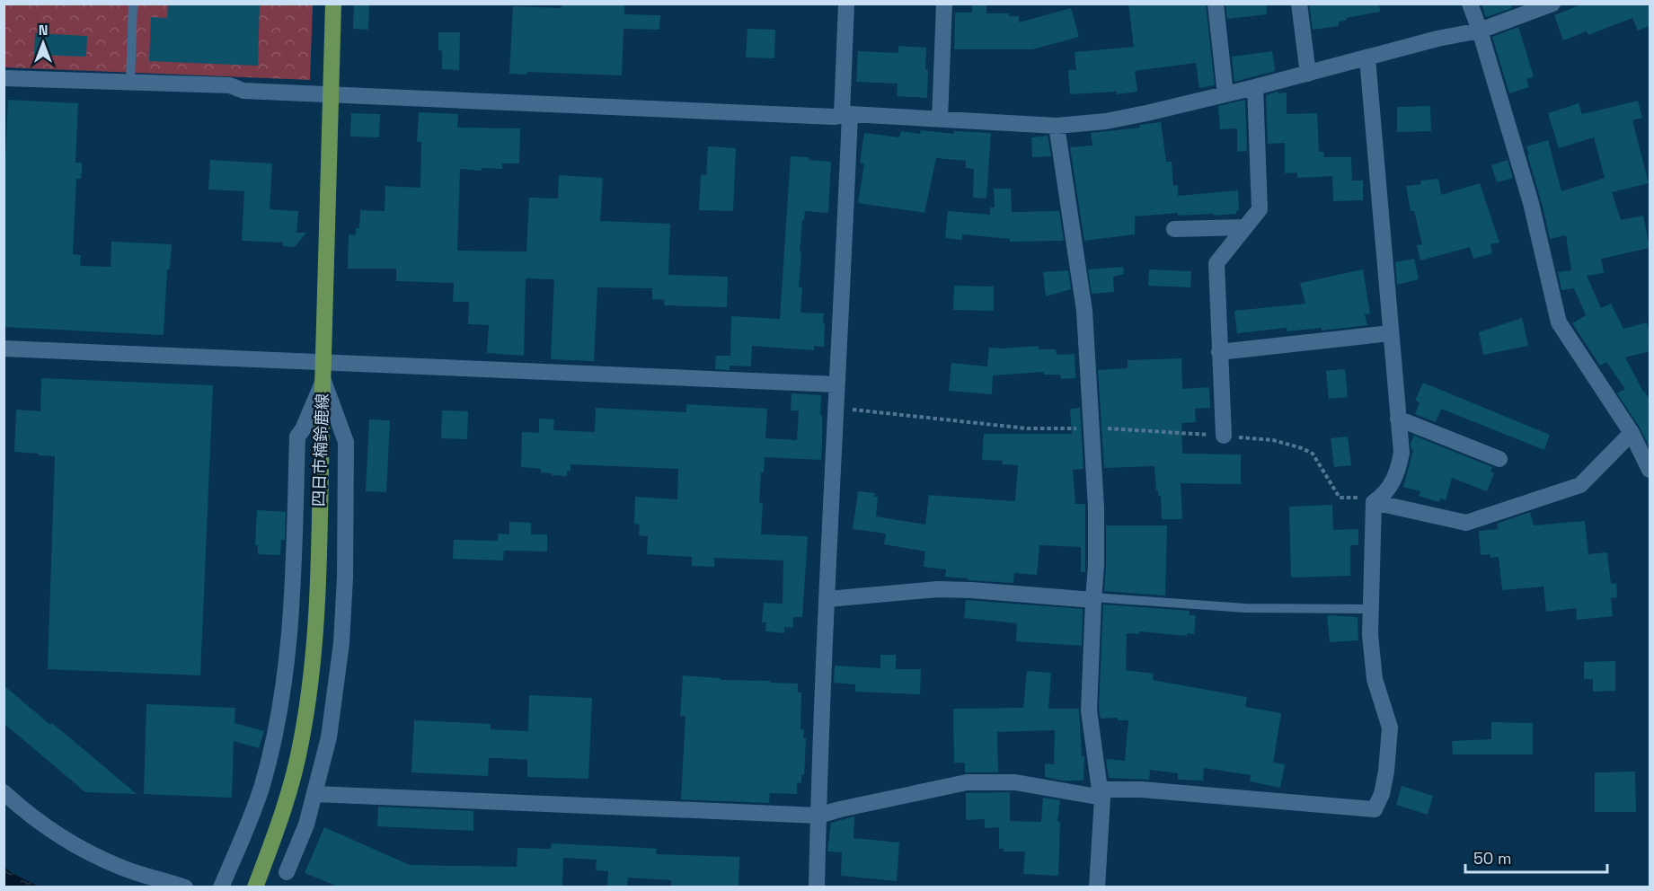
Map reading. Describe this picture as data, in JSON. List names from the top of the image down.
{
  "streets": {
    "main road": ["四日市楠鈴鹿線"]
  },
  "scale_bar": "50 m",
  "north": "top"
}
